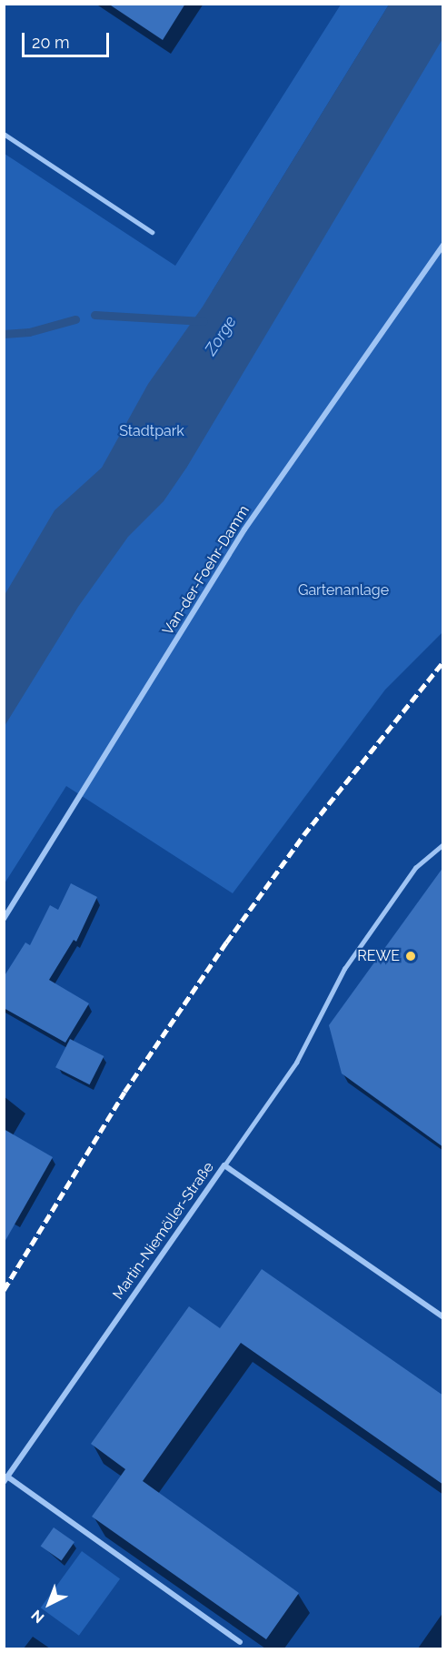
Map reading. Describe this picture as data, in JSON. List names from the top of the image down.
{
  "streets": {
    "street": ["Van-der-Foehr-Damm", "Martin-Niemöller-Straße"]
  },
  "water": ["Zorge"],
  "parks": ["Stadtpark", "Gartenanlage"],
  "places": ["REWE"],
  "scale_bar": "20 m",
  "north": "bottom left"
}
